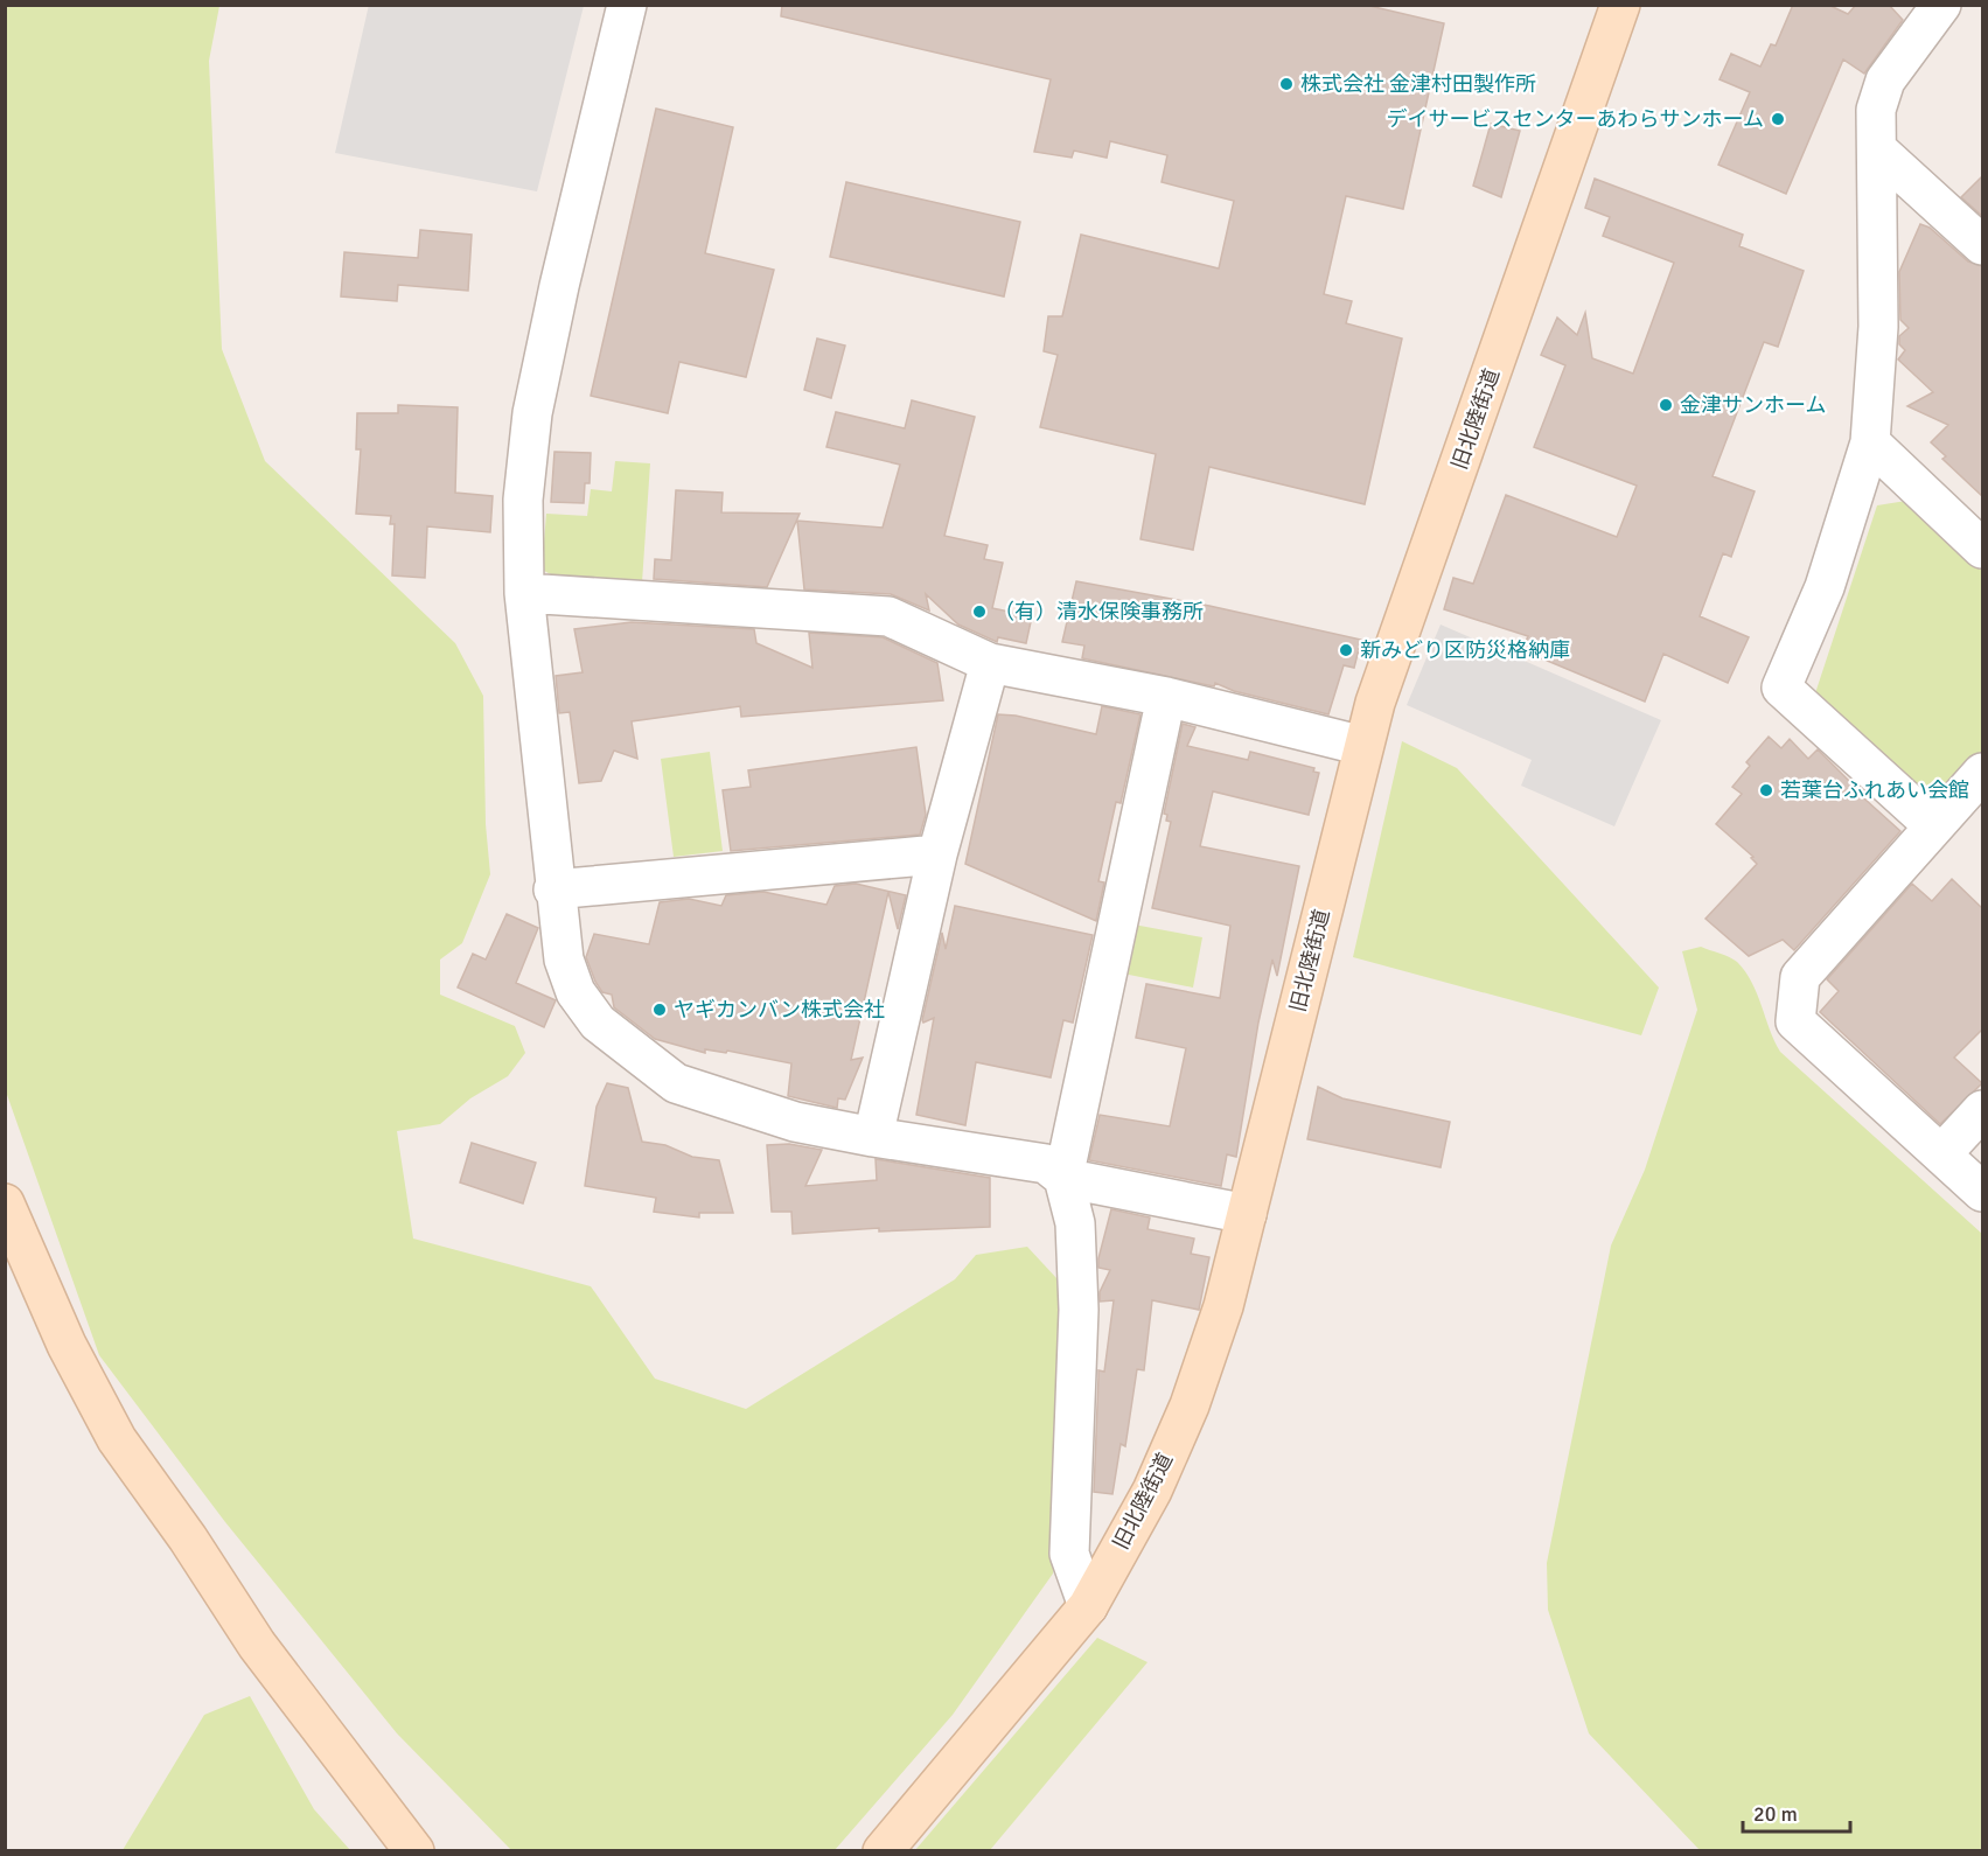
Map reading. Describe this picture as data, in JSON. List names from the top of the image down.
{
  "streets": {
    "street": ["旧北陸街道"]
  },
  "places": [
    "株式会社 金津村田製作所",
    "デイサービスセンターあわらサンホーム",
    "金津サンホーム",
    "（有）清水保険事務所",
    "新みどり区防災格納庫",
    "若葉台ふれあい会館",
    "ヤギカンバン株式会社"
  ],
  "scale_bar": "20 m"
}
